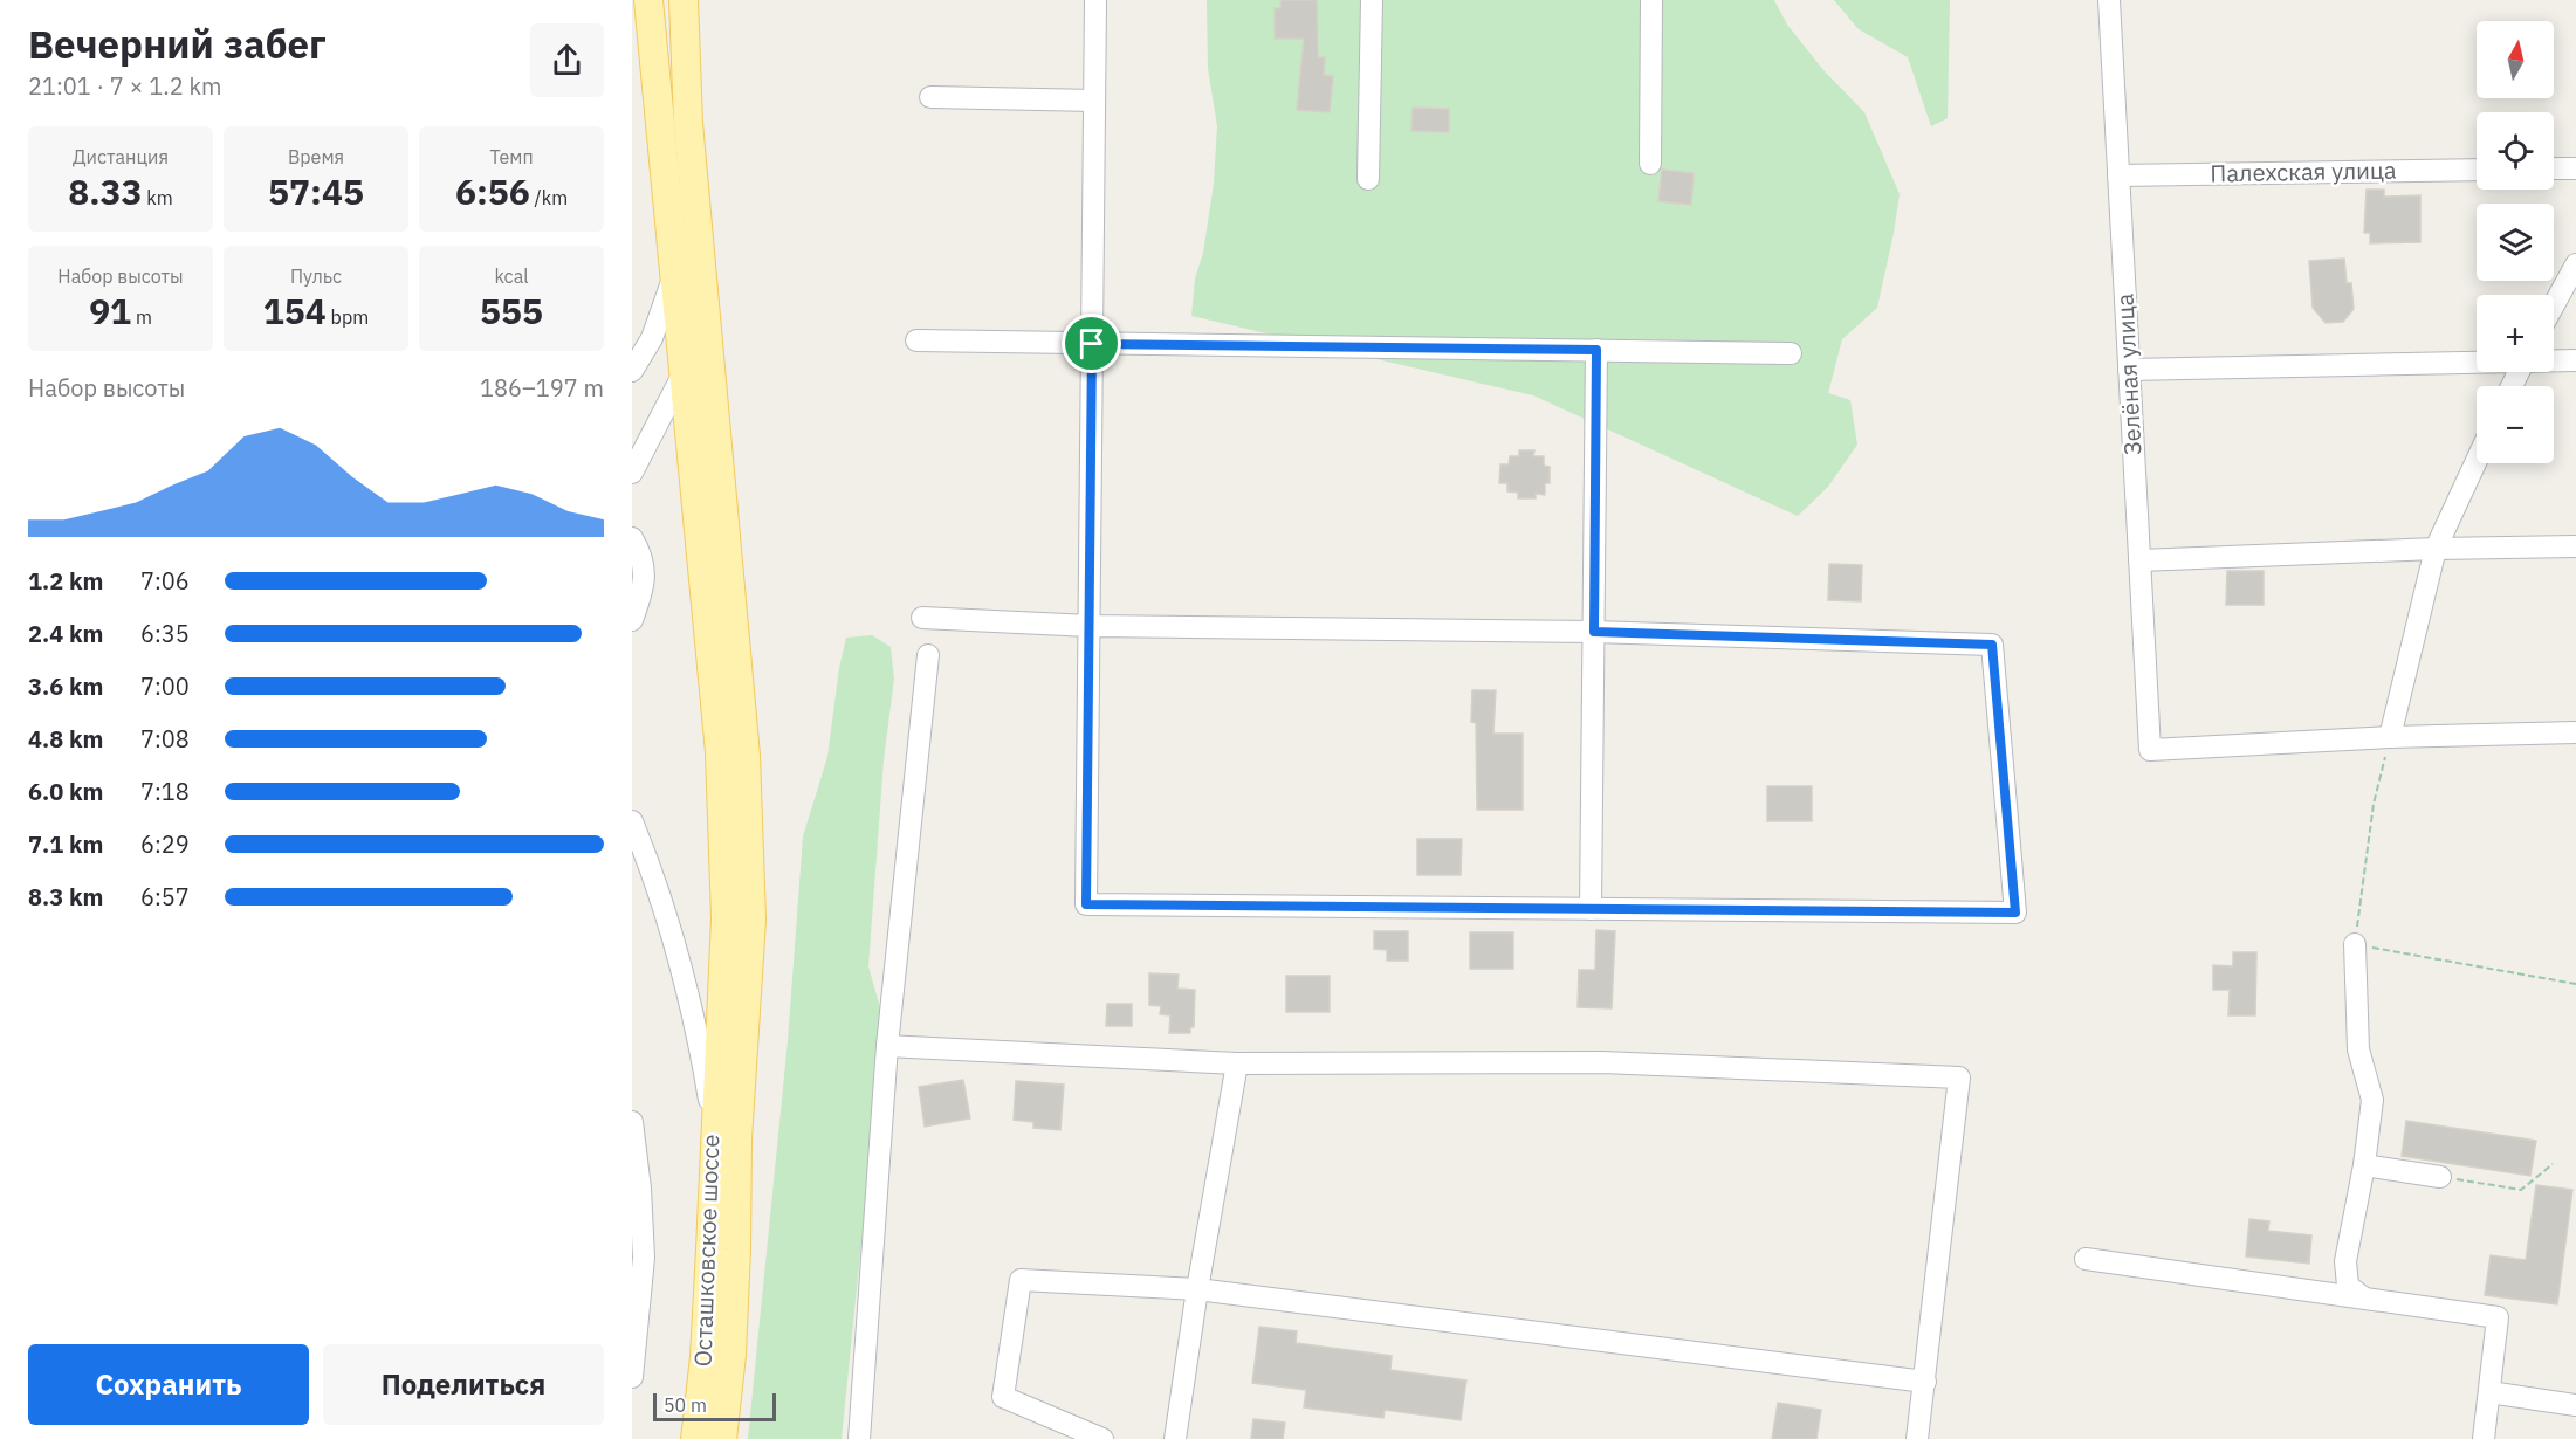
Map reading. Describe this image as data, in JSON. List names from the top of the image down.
{
  "streets": {
    "main road": ["Осташковское шоссе"],
    "street": ["Палехская улица", "Зелёная улица"]
  },
  "crossings": [
    ["Палехская улица", "Зелёная улица"]
  ],
  "scale_bar": "50 m",
  "north": "top",
  "page": {
    "heading": ["Вечерний забег", "21:01 · 7 × 1.2 km"],
    "map_buttons": ["+", "−"],
    "stats": [
      ["Дистанция", "8.33 km"],
      ["Время", "57:45"],
      ["Темп", "6:56 /km"],
      ["Набор высоты", "91 m"],
      ["Пульс", "154 bpm"],
      ["kcal", "555"]
    ],
    "chart": ["Набор высоты", "186–197 m"],
    "list": [
      {
        "name": "1.2 km",
        "note": "7:06"
      },
      {
        "name": "2.4 km",
        "note": "6:35"
      },
      {
        "name": "3.6 km",
        "note": "7:00"
      },
      {
        "name": "4.8 km",
        "note": "7:08"
      },
      {
        "name": "6.0 km",
        "note": "7:18"
      },
      {
        "name": "7.1 km",
        "note": "6:29"
      },
      {
        "name": "8.3 km",
        "note": "6:57"
      }
    ],
    "buttons": ["Сохранить", "Поделиться"],
    "scale": "50 m"
  }
}
